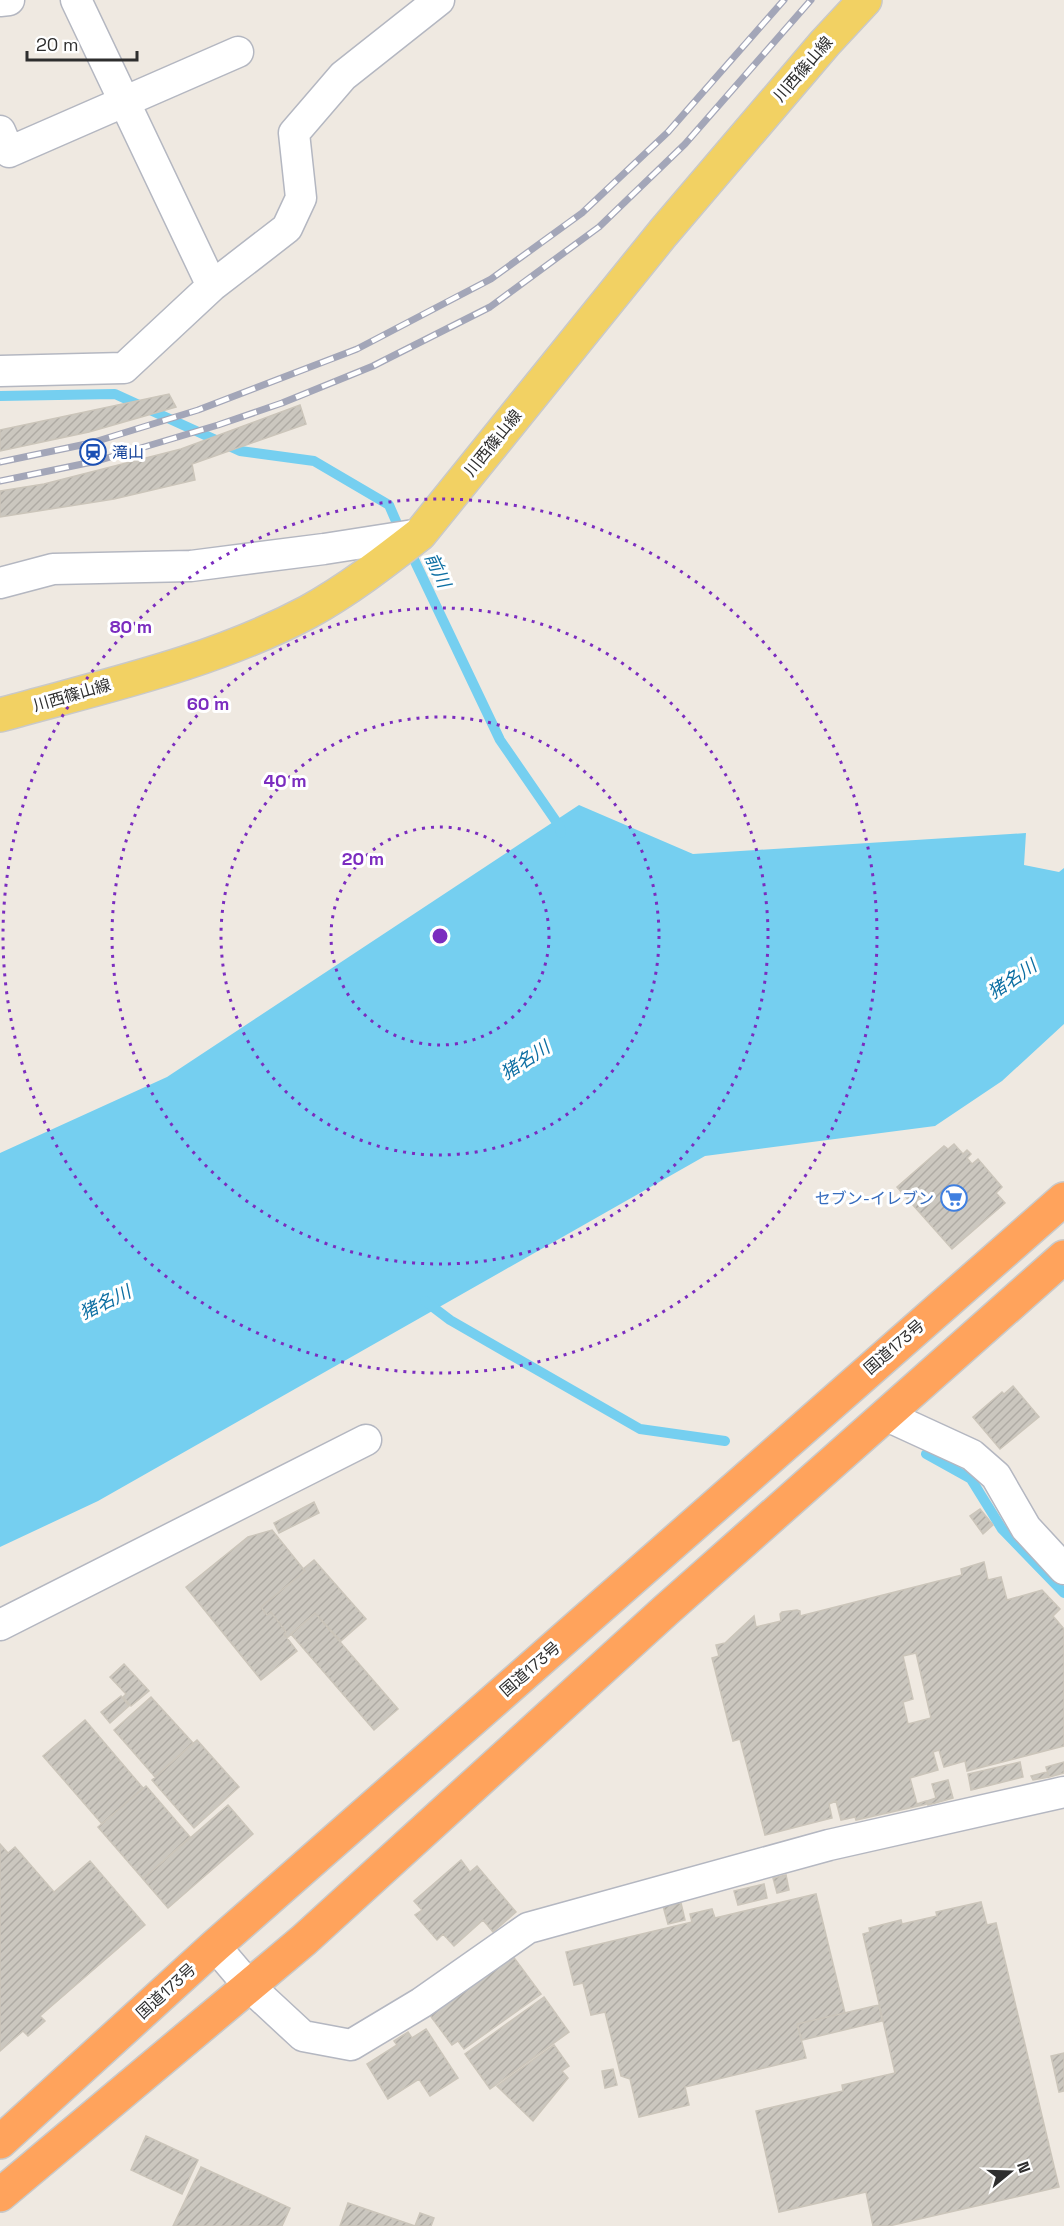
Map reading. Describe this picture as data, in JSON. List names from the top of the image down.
{
  "streets": {
    "highway": ["国道173号"],
    "main road": ["川西篠山線"]
  },
  "water": ["前川", "猪名川"],
  "places": {
    "station": ["滝山"],
    "supermarket": ["セブン-イレブン"]
  },
  "scale_bar": "20 m",
  "north": "right",
  "rings": [
    "80 m",
    "60 m",
    "40 m",
    "20 m"
  ]
}
